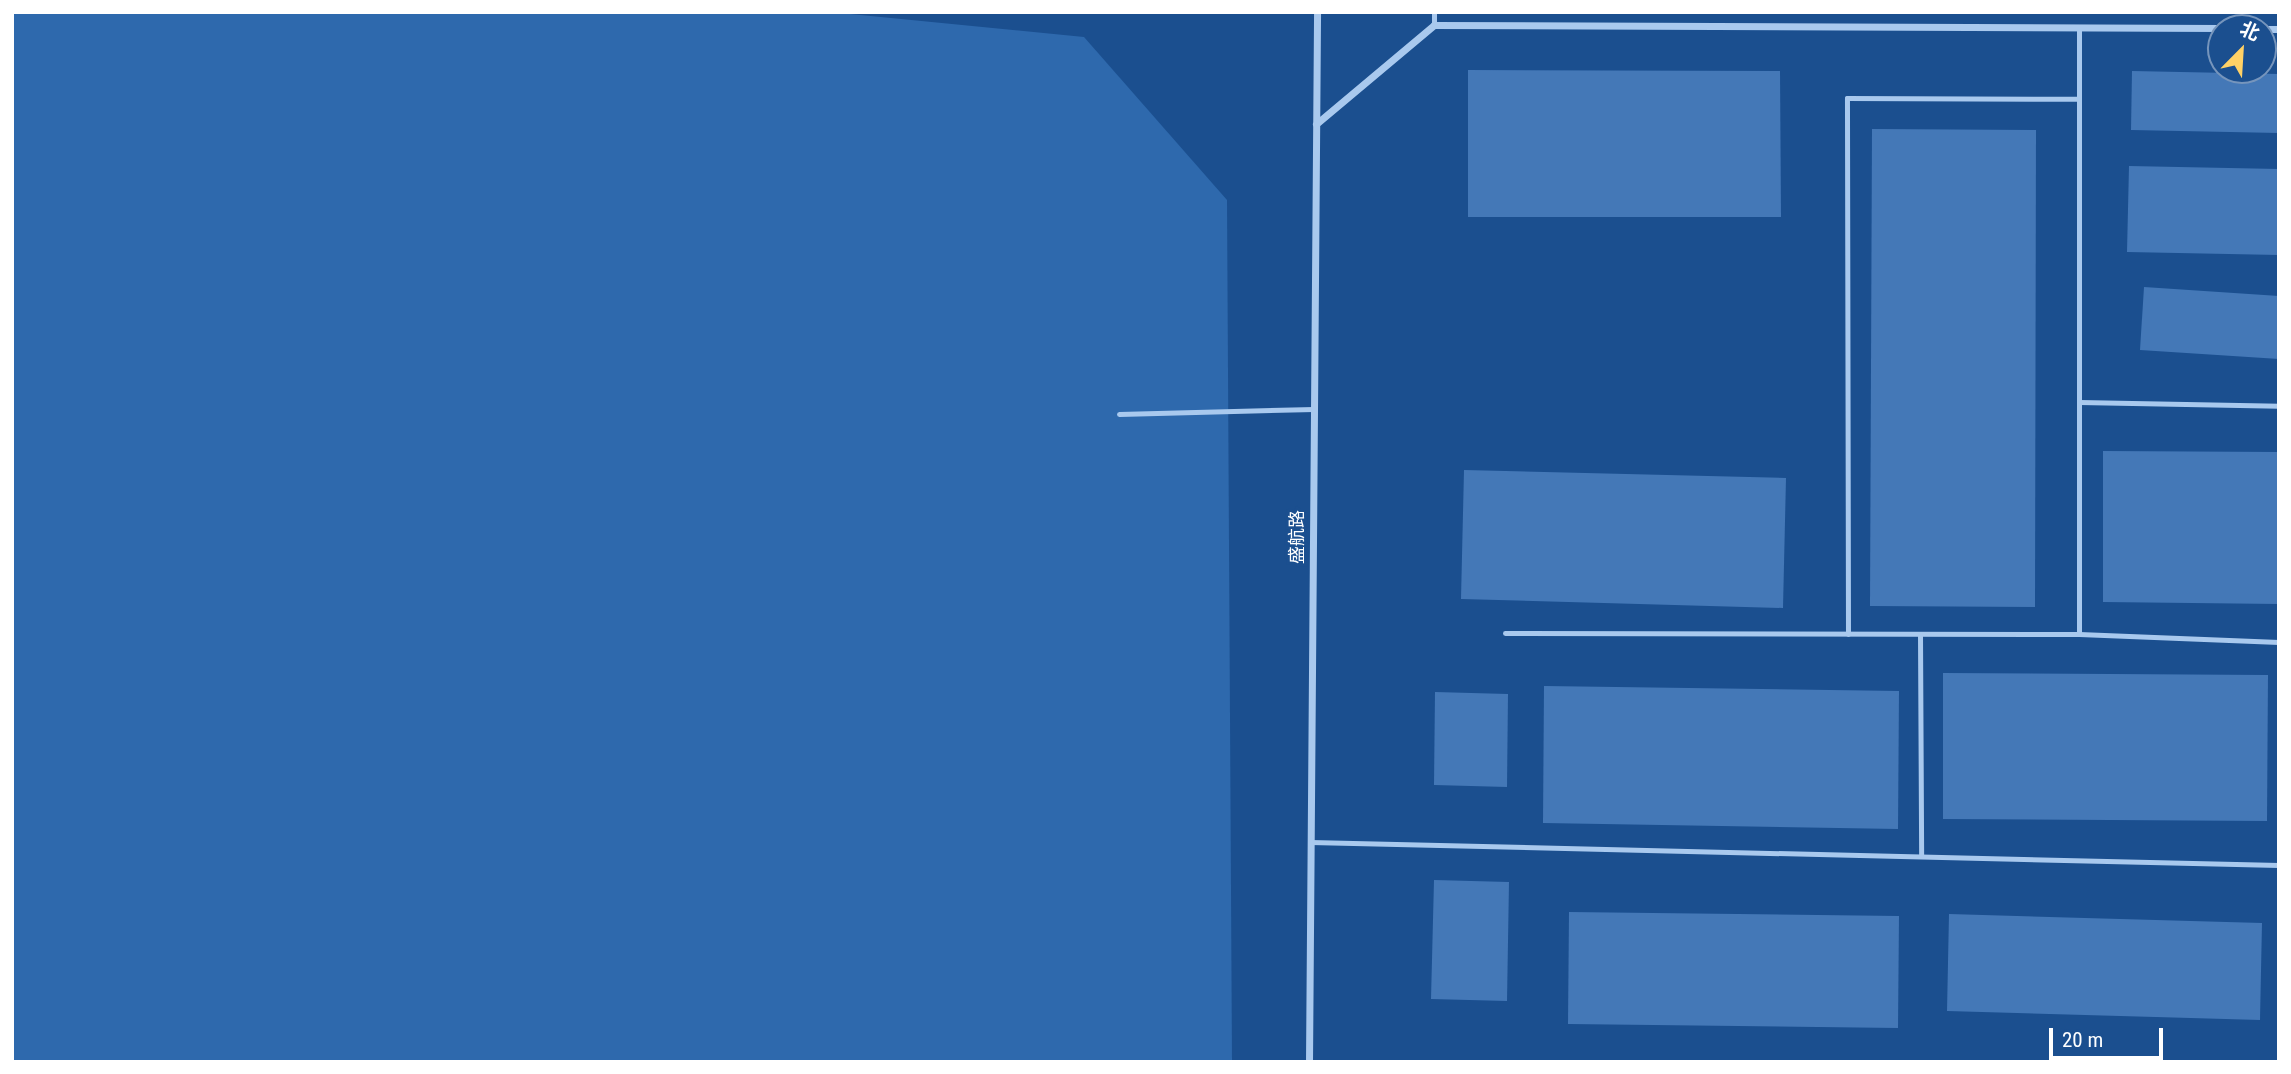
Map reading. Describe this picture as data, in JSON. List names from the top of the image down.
{
  "streets": {
    "street": ["盛航路"]
  },
  "scale_bar": "20 m",
  "north": "top right"
}
